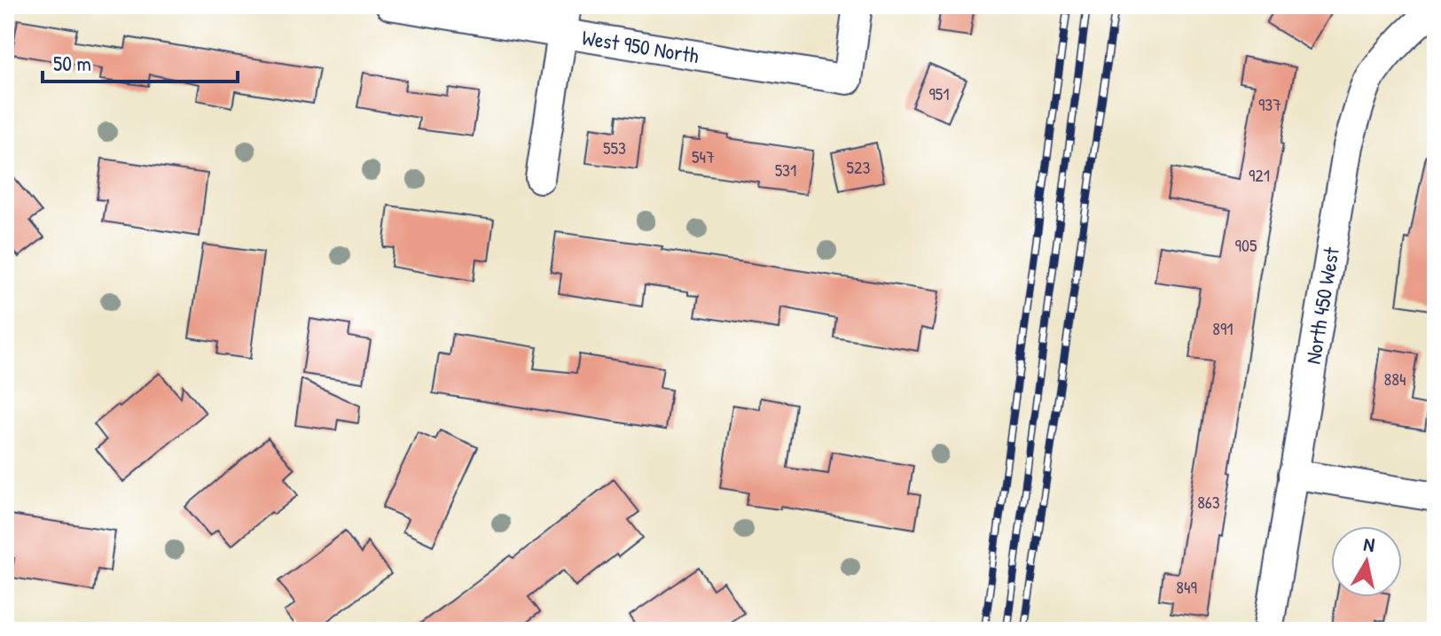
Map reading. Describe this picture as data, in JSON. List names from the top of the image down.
{
  "streets": {
    "street": ["West 950 North", "North 450 West"]
  },
  "house_numbers": [
    "951",
    "937",
    "553",
    "547",
    "523",
    "531",
    "921",
    "905",
    "891",
    "884",
    "863",
    "849"
  ],
  "scale_bar": "50 m",
  "north": "top"
}
